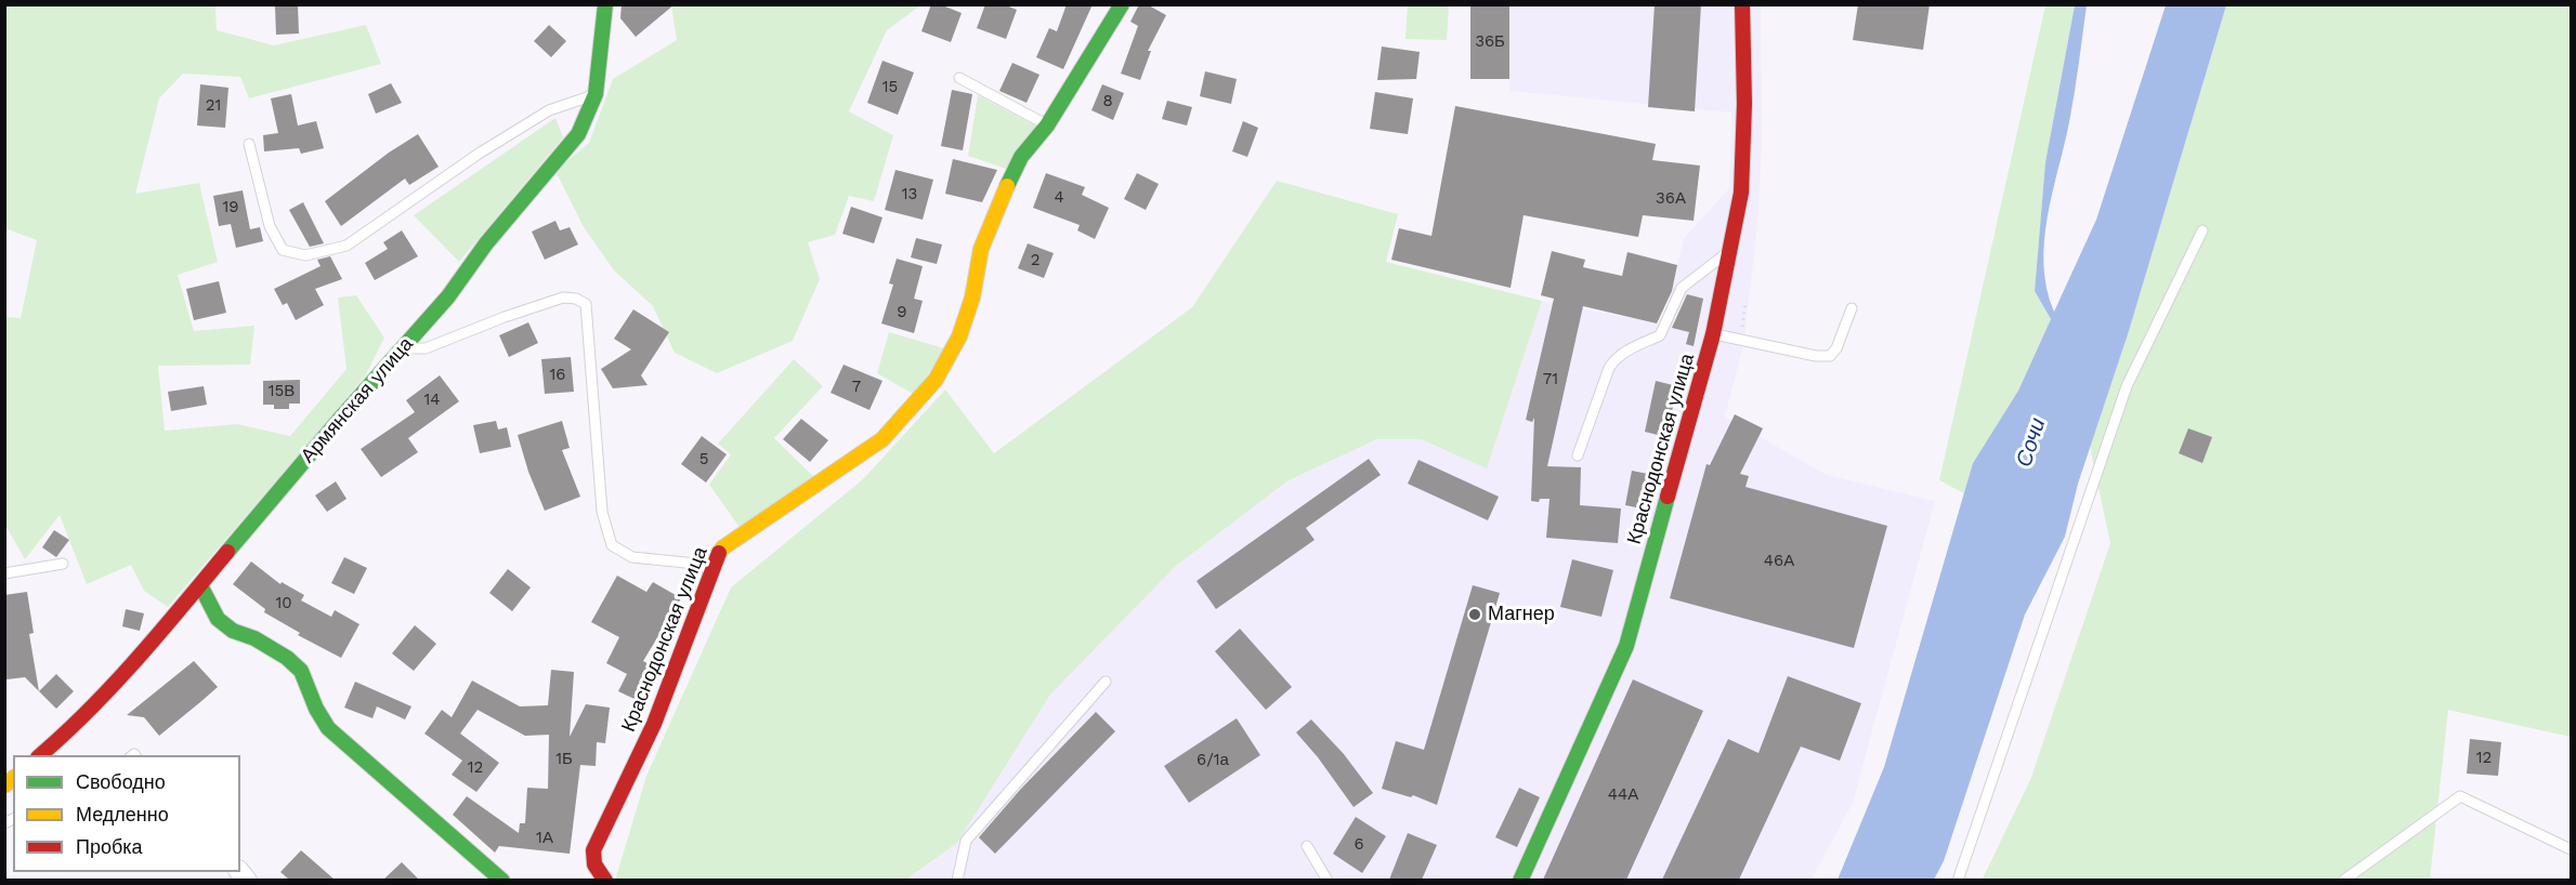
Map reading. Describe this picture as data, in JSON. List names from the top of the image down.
{
  "streets": {
    "street": ["Армянская улица", "Краснодонская улица"]
  },
  "water": ["Сочи"],
  "places": ["Магнер"],
  "house_numbers": [
    "36Б",
    "15",
    "8",
    "21",
    "13",
    "4",
    "36А",
    "19",
    "2",
    "9",
    "16",
    "71",
    "7",
    "15В",
    "14",
    "5",
    "46А",
    "10",
    "12",
    "1Б",
    "6/1а",
    "12",
    "44А",
    "1А",
    "6"
  ],
  "legend": ["Свободно", "Медленно", "Пробка"]
}
